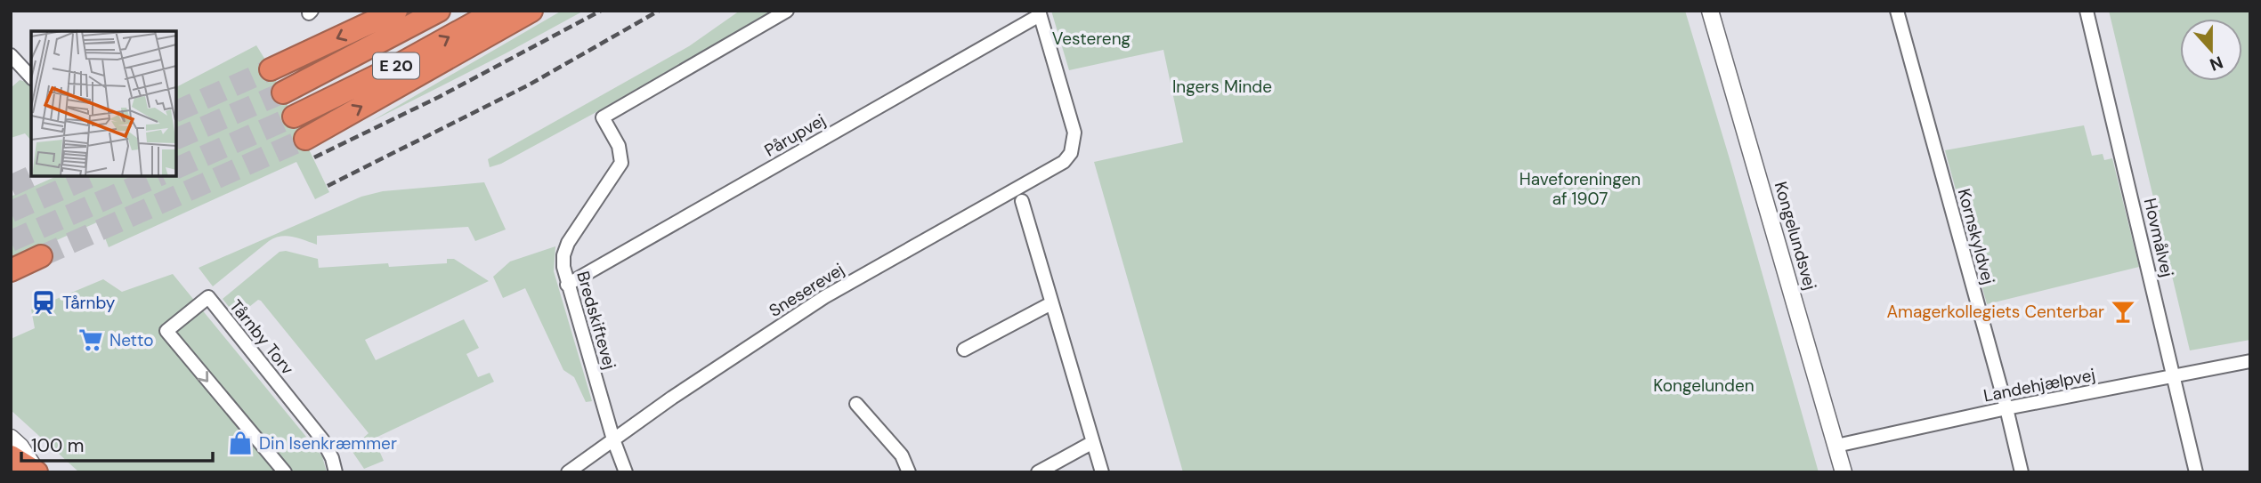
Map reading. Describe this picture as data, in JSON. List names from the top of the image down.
{
  "streets": {
    "highway": ["E 20"],
    "street": [
      "Pårupvej",
      "Kongelundsvej",
      "Kornskyldvej",
      "Hovmålvej",
      "Sneserevej",
      "Bredskiftevej",
      "Tårnby Torv",
      "Landehjælpvej"
    ]
  },
  "crossings": [
    ["Pårupvej", "Sneserevej"],
    ["Pårupvej", "Bredskiftevej"],
    ["Kongelundsvej", "Landehjælpvej"],
    ["Kornskyldvej", "Landehjælpvej"],
    ["Hovmålvej", "Landehjælpvej"],
    ["Sneserevej", "Bredskiftevej"]
  ],
  "parks": [
    "Vestereng",
    "Ingers Minde",
    "Haveforeningen af 1907",
    "Kongelunden"
  ],
  "places": {
    "station": ["Tårnby"],
    "bar": ["Amagerkollegiets Centerbar"],
    "supermarket": ["Netto"],
    "shop": ["Din Isenkræmmer"]
  },
  "scale_bar": "100 m",
  "north": "bottom"
}
